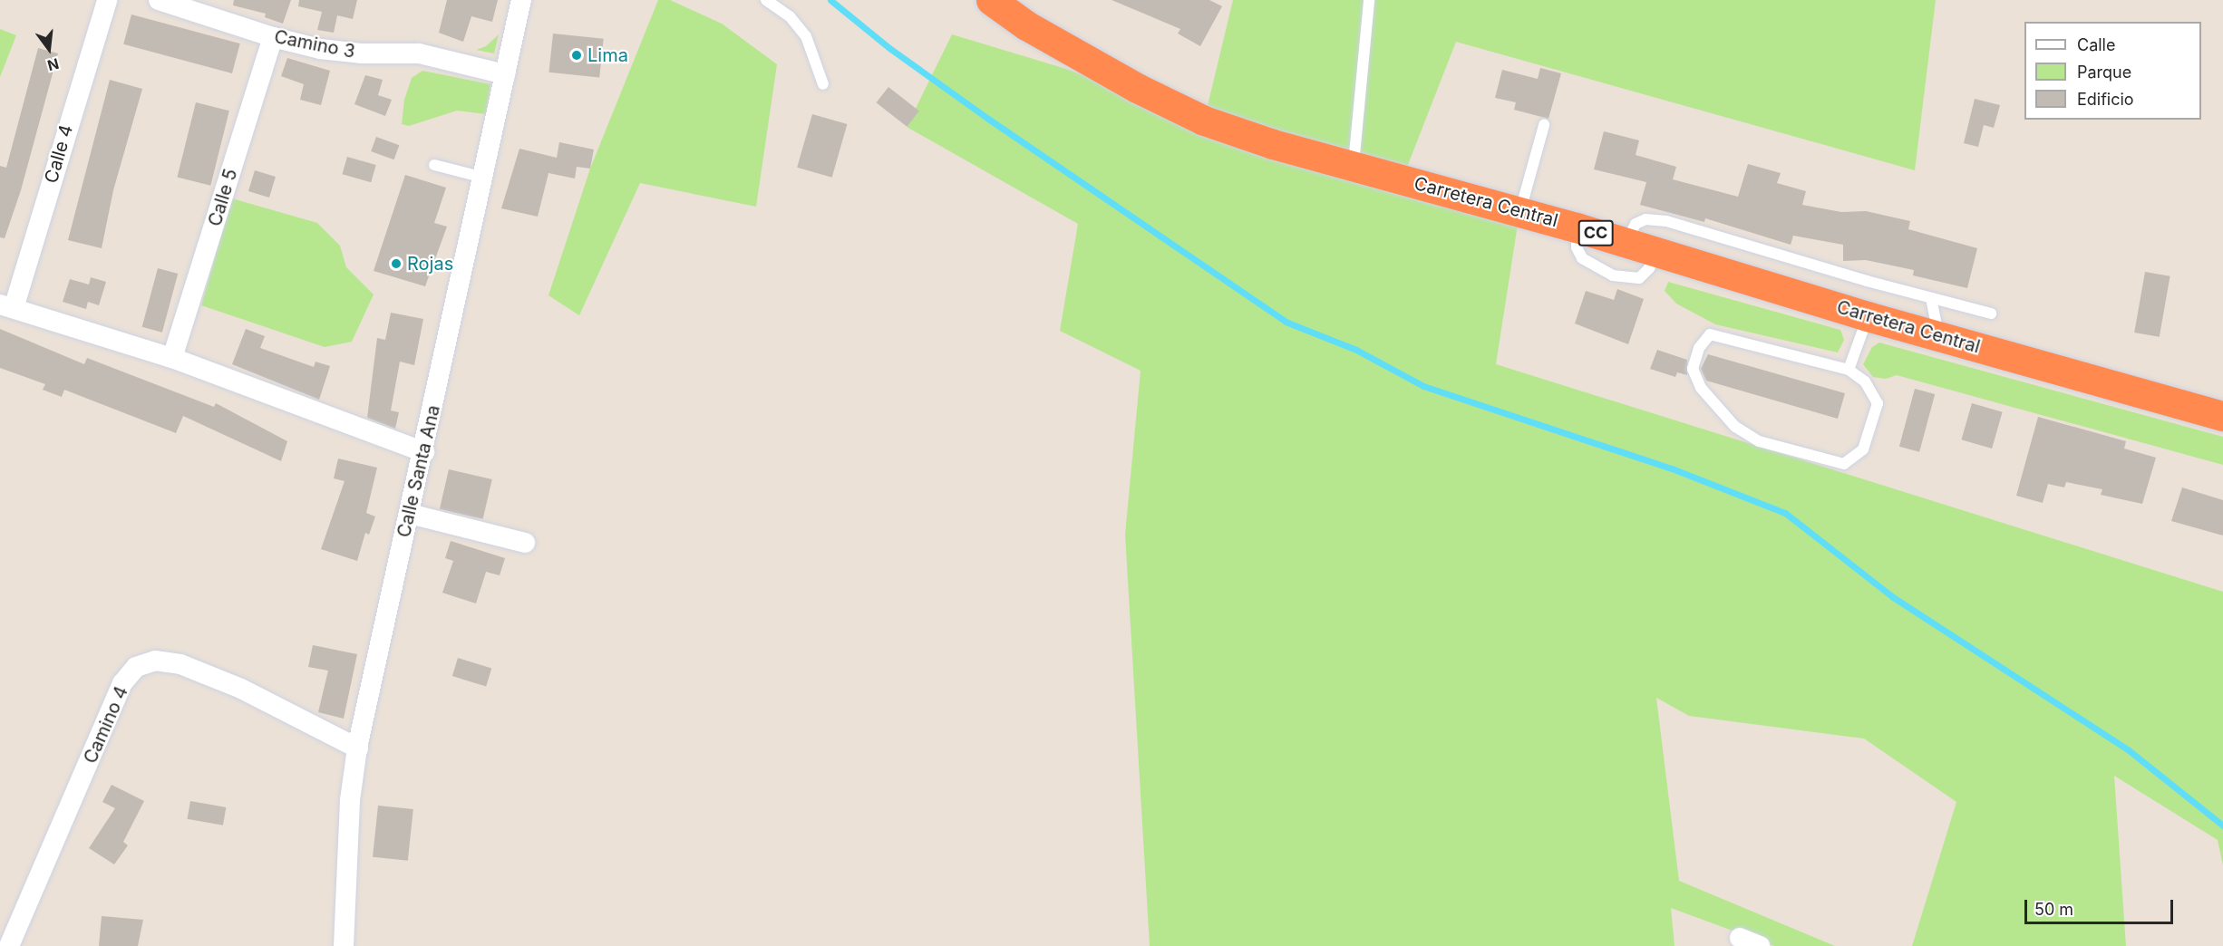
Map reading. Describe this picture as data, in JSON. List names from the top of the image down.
{
  "streets": {
    "highway": ["Carretera Central", "CC"],
    "street": [
      "Camino 3",
      "Calle 4",
      "Calle 5",
      "Calle Santa Ana",
      "Camino 4"
    ]
  },
  "crossings": [
    ["Camino 3", "Calle 5"],
    ["Camino 3", "Calle Santa Ana"],
    ["Calle Santa Ana", "Camino 4"]
  ],
  "places": ["Lima", "Rojas"],
  "legend": ["Calle", "Parque", "Edificio"],
  "scale_bar": "50 m",
  "north": "bottom"
}
